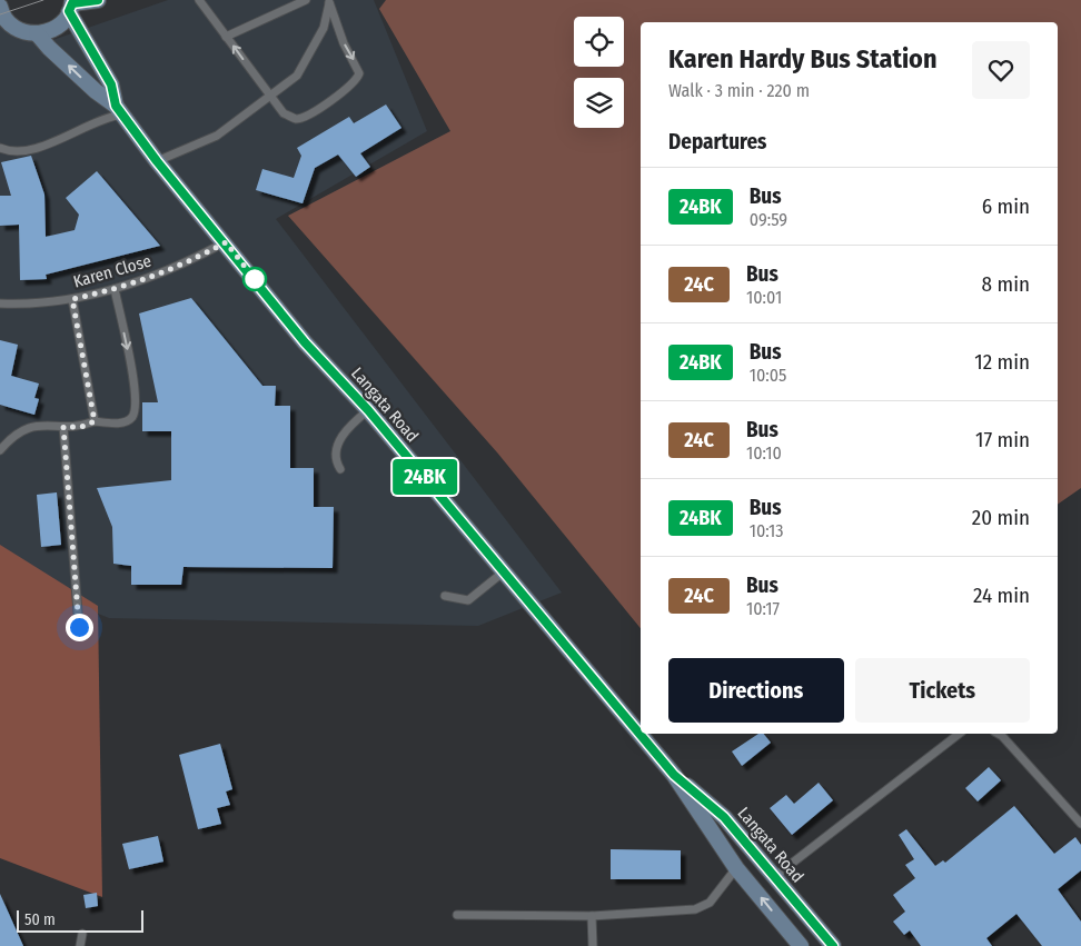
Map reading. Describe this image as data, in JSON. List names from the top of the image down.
{
  "streets": {
    "main road": ["Langata Road"],
    "lane": ["Karen Close"]
  },
  "crossings": [
    ["Karen Close", "Langata Road"]
  ],
  "lines": ["bus line 24BK"],
  "scale_bar": "50 m",
  "page": {
    "on_map": "24BK",
    "heading": [
      ["Karen Hardy Bus Station", "Walk · 3 min · 220 m"],
      "Departures"
    ],
    "list": [
      {
        "mark": "24BK",
        "name": "Bus",
        "note": "09:59",
        "value": "6 min"
      },
      {
        "mark": "24C",
        "name": "Bus",
        "note": "10:01",
        "value": "8 min"
      },
      {
        "mark": "24BK",
        "name": "Bus",
        "note": "10:05",
        "value": "12 min"
      },
      {
        "mark": "24C",
        "name": "Bus",
        "note": "10:10",
        "value": "17 min"
      },
      {
        "mark": "24BK",
        "name": "Bus",
        "note": "10:13",
        "value": "20 min"
      },
      {
        "mark": "24C",
        "name": "Bus",
        "note": "10:17",
        "value": "24 min"
      }
    ],
    "buttons": ["Directions", "Tickets"],
    "scale": "50 m"
  }
}
